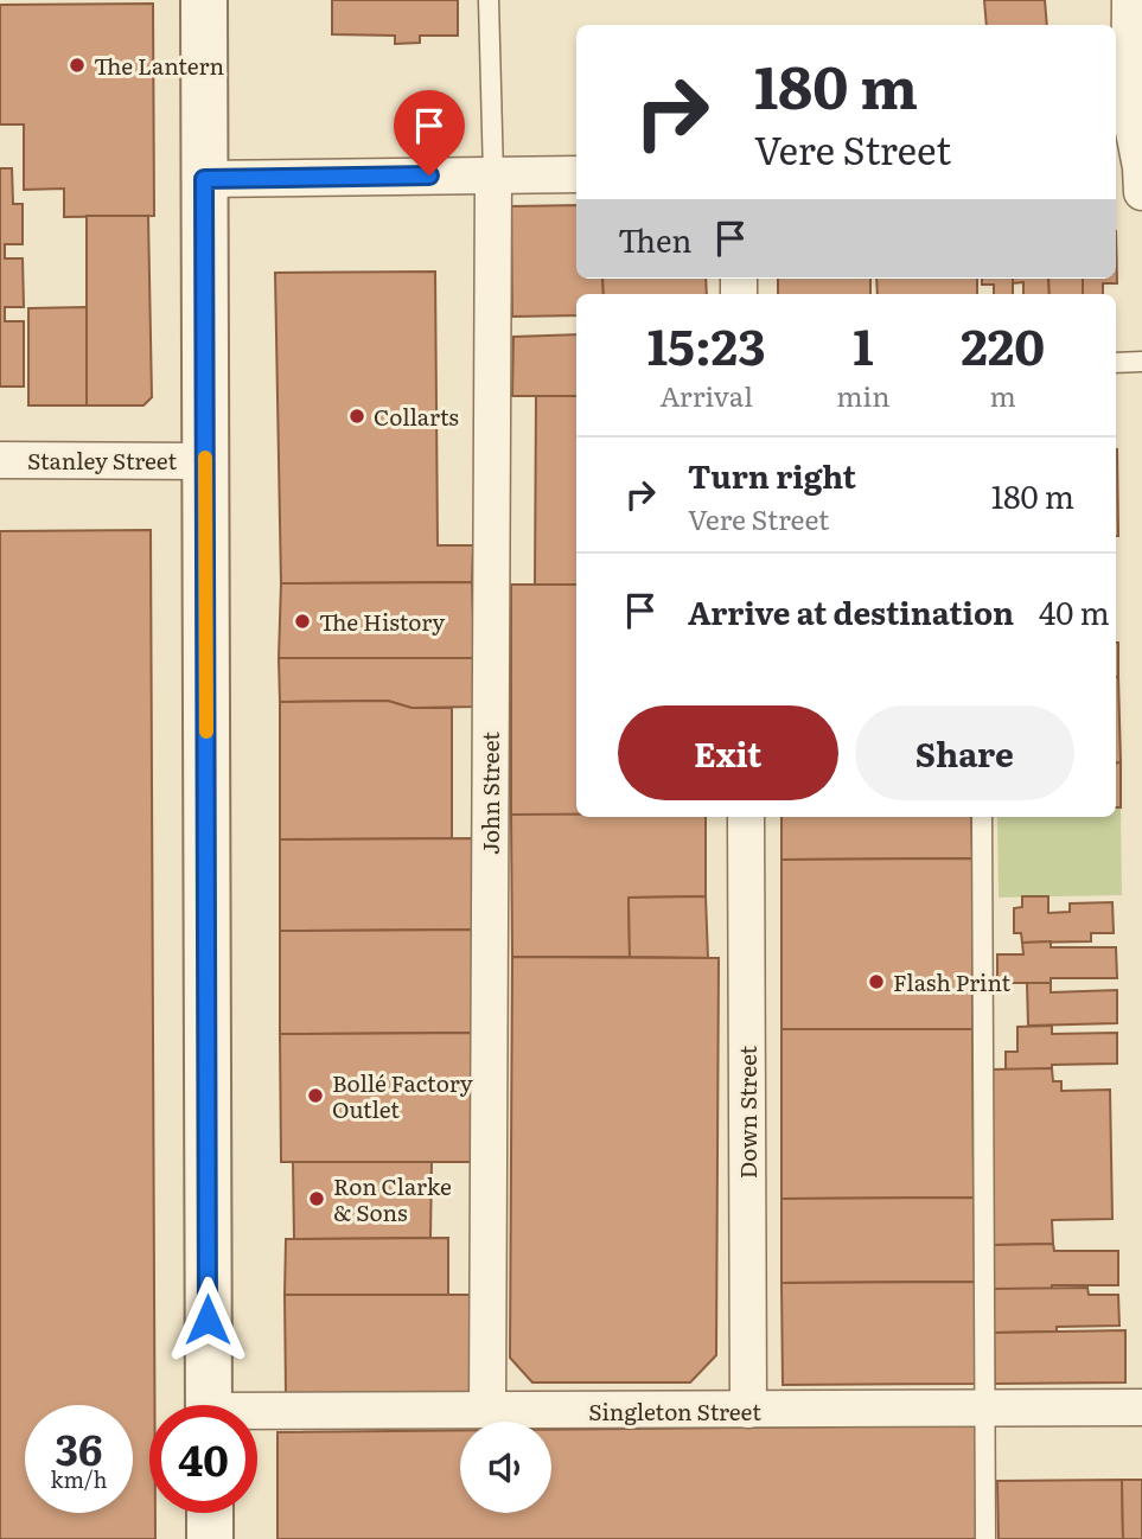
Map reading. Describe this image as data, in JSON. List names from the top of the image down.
{
  "streets": {
    "street": [
      "Stanley Street",
      "John Street",
      "Down Street",
      "Singleton Street"
    ]
  },
  "crossings": [
    ["John Street", "Singleton Street"],
    ["Down Street", "Singleton Street"]
  ],
  "places": [
    "The Lantern",
    "Collarts",
    "The History",
    "Flash Print",
    "Bollé Factory Outlet",
    "Ron Clarke & Sons"
  ],
  "page": {
    "turn": ["180 m", "Vere Street"],
    "then": "Then",
    "eta": [
      "15:23",
      "Arrival",
      "1",
      "min",
      "220",
      "m"
    ],
    "list": [
      {
        "name": "Turn right",
        "note": "Vere Street",
        "value": "180 m"
      },
      {
        "name": "Arrive at destination",
        "value": "40 m"
      }
    ],
    "buttons": ["Exit", "Share"],
    "speed": "36 km/h",
    "limit": "40"
  }
}
